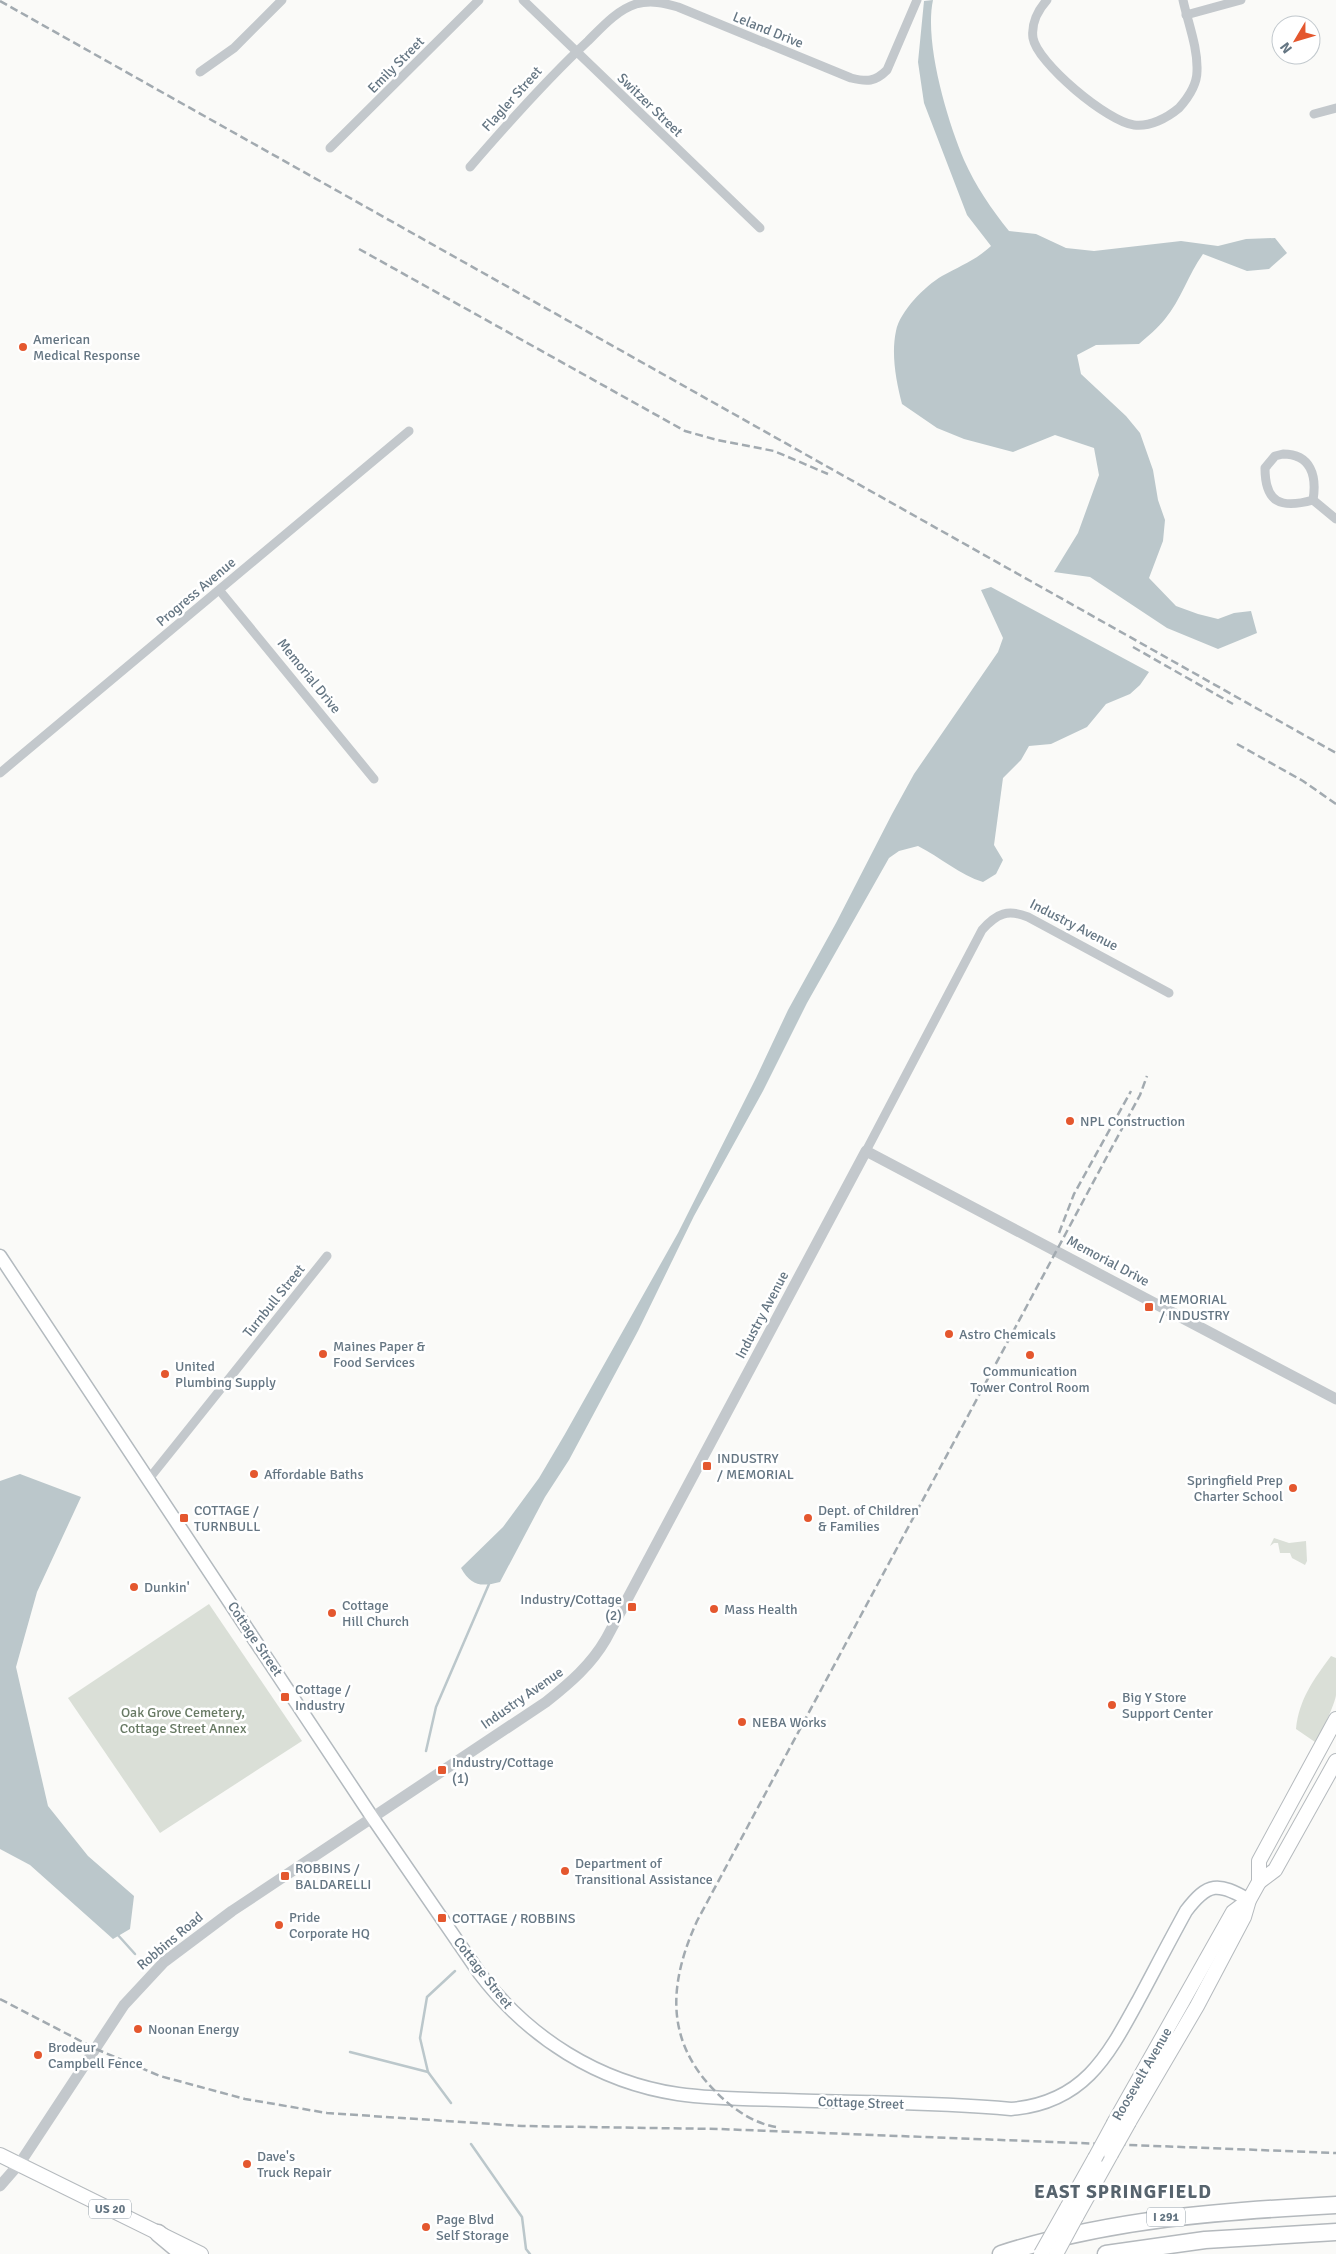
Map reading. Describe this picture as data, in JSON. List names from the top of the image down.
{
  "streets": {
    "highway": ["I 291"],
    "main road": ["Cottage Street", "Roosevelt Avenue", "US 20"],
    "street": [
      "Leland Drive",
      "Emily Street",
      "Flagler Street",
      "Switzer Street",
      "Progress Avenue",
      "Memorial Drive",
      "Industry Avenue",
      "Turnbull Street",
      "Robbins Road"
    ]
  },
  "crossings": [
    ["Leland Drive", "Flagler Street"],
    ["Leland Drive", "Switzer Street"],
    ["Flagler Street", "Switzer Street"],
    ["Progress Avenue", "Memorial Drive"],
    ["Memorial Drive", "Industry Avenue"],
    ["Industry Avenue", "Cottage Street"],
    ["Industry Avenue", "Robbins Road"],
    ["Turnbull Street", "Cottage Street"],
    ["Cottage Street", "Robbins Road"],
    ["Cottage Street", "Roosevelt Avenue"],
    ["Robbins Road", "US 20"]
  ],
  "districts": ["EAST SPRINGFIELD"],
  "parks": ["Oak Grove Cemetery, Cottage Street Annex"],
  "places": {
    "other": [
      "American Medical Response",
      "NPL Construction",
      "Astro Chemicals",
      "Maines Paper & Food Services",
      "Communication Tower Control Room",
      "United Plumbing Supply",
      "Affordable Baths",
      "Springfield Prep Charter School",
      "Dept. of Children & Families",
      "Dunkin'",
      "Mass Health",
      "Cottage Hill Church",
      "Big Y Store Support Center",
      "NEBA Works",
      "Department of Transitional Assistance",
      "Pride Corporate HQ",
      "Noonan Energy",
      "Brodeur Campbell Fence",
      "Dave's Truck Repair",
      "Page Blvd Self Storage"
    ],
    "transit": [
      "MEMORIAL / INDUSTRY",
      "INDUSTRY / MEMORIAL",
      "COTTAGE / TURNBULL",
      "Industry/Cottage (2)",
      "Cottage / Industry",
      "Industry/Cottage (1)",
      "ROBBINS / BALDARELLI",
      "COTTAGE / ROBBINS"
    ]
  },
  "north": "bottom left"
}
